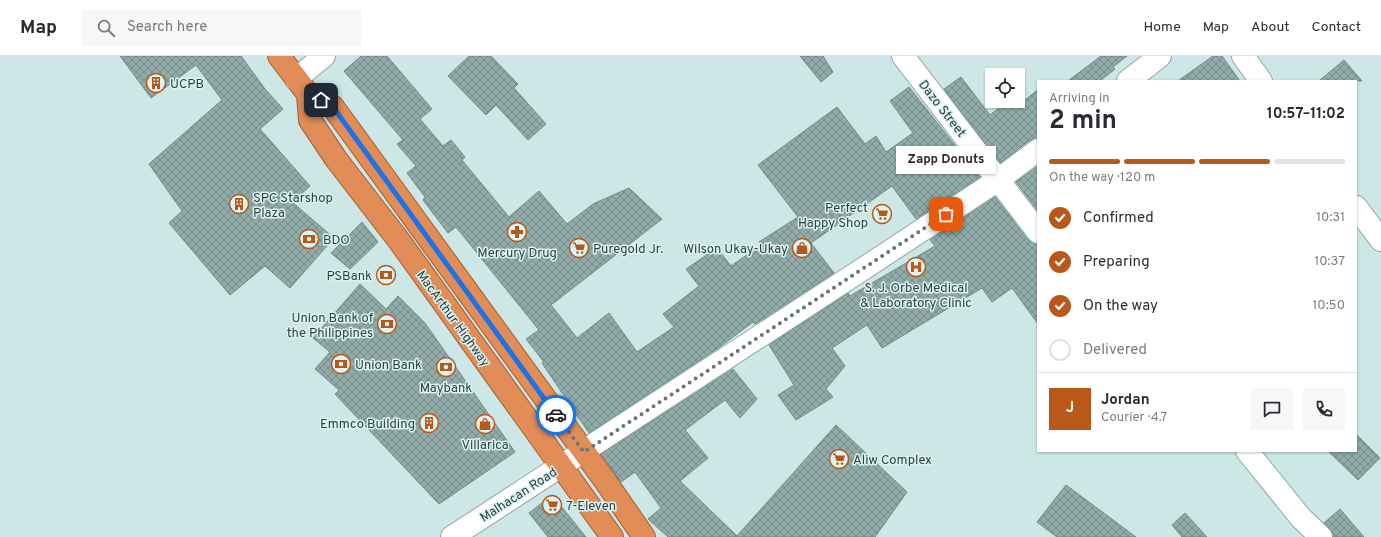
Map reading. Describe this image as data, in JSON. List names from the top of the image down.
{
  "streets": {
    "highway": ["MacArthur Highway"],
    "main road": ["Dazo Street", "Malhacan Road"]
  },
  "crossings": [
    ["Dazo Street", "Malhacan Road"],
    ["MacArthur Highway", "Malhacan Road"]
  ],
  "places": {
    "building": ["UCPB", "SPC Starshop Plaza", "Emmco Building"],
    "supermarket": [
      "Perfect Happy Shop",
      "Puregold Jr.",
      "Aliw Complex",
      "7-Eleven"
    ],
    "other": ["Zapp Donuts"],
    "pharmacy": ["Mercury Drug"],
    "bank": [
      "BDO",
      "PSBank",
      "Union Bank of the Philippines",
      "Union Bank",
      "Maybank"
    ],
    "shop": ["Wilson Ukay-Ukay", "Villarica"],
    "hospital": ["S. J. Orbe Medical & Laboratory Clinic"]
  },
  "page": {
    "header": "Map",
    "search": "Search here",
    "nav": [
      "Home",
      "Map",
      "About",
      "Contact"
    ],
    "heading": ["2 min", "Arriving in", "10:57–11:02"],
    "panel": ["Jordan", "Courier · 4.7"],
    "bubble": "Zapp Donuts",
    "bar": "On the way · 120 m",
    "list": [
      ["Confirmed", "10:31"],
      ["Preparing", "10:37"],
      ["On the way", "10:50"],
      "Delivered"
    ],
    "round": "J"
  }
}
